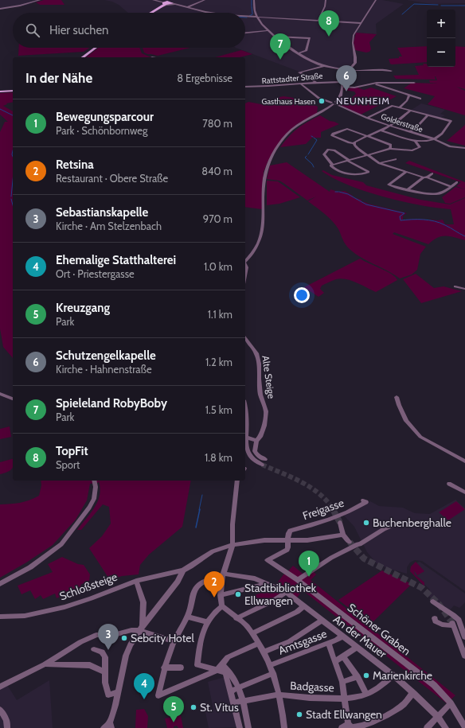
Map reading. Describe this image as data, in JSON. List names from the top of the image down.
{
  "streets": {
    "street": [
      "Rattstadter Straße",
      "Golderstraße",
      "Alte Steige",
      "Freigasse",
      "Schloßsteige",
      "Schöner Graben",
      "An der Mauer",
      "Amtsgasse",
      "Badgasse"
    ]
  },
  "crossings": [
    ["Rattstadter Straße", "Golderstraße"],
    ["Freigasse", "Schöner Graben"],
    ["An der Mauer", "Amtsgasse"],
    ["An der Mauer", "Badgasse"]
  ],
  "districts": ["NEUNHEIM"],
  "places": [
    "Gasthaus Hasen",
    "Buchenberghalle",
    "Stadtbibliothek Ellwangen",
    "Sebcity Hotel",
    "Marienkirche",
    "St. Vitus",
    "Stadt Ellwangen"
  ],
  "page": {
    "map_buttons": ["+", "−"],
    "pins": [
      "8",
      "7",
      "6",
      "1",
      "2",
      "3",
      "4",
      "5"
    ],
    "search": "Hier suchen",
    "heading": ["In der Nähe", "8 Ergebnisse"],
    "list": [
      {
        "mark": "1",
        "name": "Bewegungsparcour",
        "note": "Park · Schönbornweg",
        "value": "780 m"
      },
      {
        "mark": "2",
        "name": "Retsina",
        "note": "Restaurant · Obere Straße",
        "value": "840 m"
      },
      {
        "mark": "3",
        "name": "Sebastianskapelle",
        "note": "Kirche · Am Stelzenbach",
        "value": "970 m"
      },
      {
        "mark": "4",
        "name": "Ehemalige Statthalterei",
        "note": "Ort · Priestergasse",
        "value": "1.0 km"
      },
      {
        "mark": "5",
        "name": "Kreuzgang",
        "note": "Park",
        "value": "1.1 km"
      },
      {
        "mark": "6",
        "name": "Schutzengelkapelle",
        "note": "Kirche · Hahnenstraße",
        "value": "1.2 km"
      },
      {
        "mark": "7",
        "name": "Spieleland RobyBoby",
        "note": "Park",
        "value": "1.5 km"
      },
      {
        "mark": "8",
        "name": "TopFit",
        "note": "Sport",
        "value": "1.8 km"
      }
    ]
  }
}
